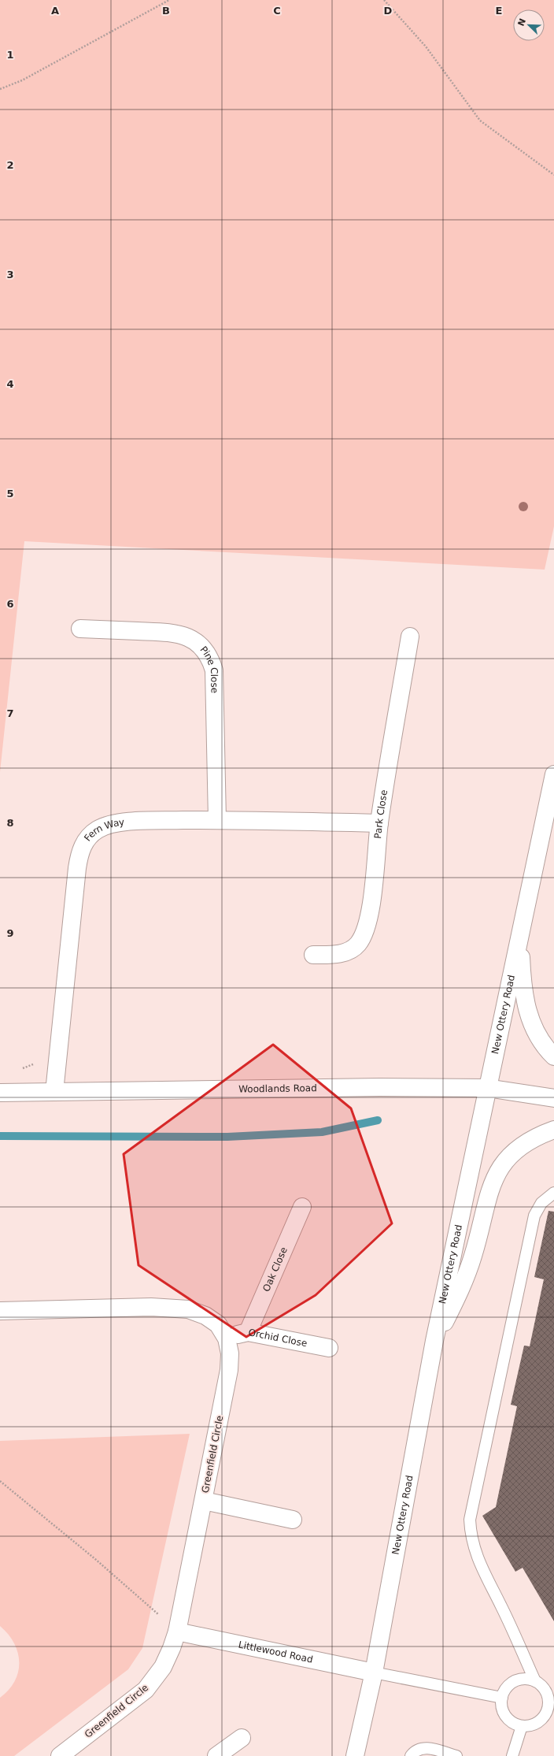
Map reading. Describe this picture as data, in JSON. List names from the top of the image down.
{
  "streets": {
    "street": [
      "Pine Close",
      "Park Close",
      "Fern Way",
      "New Ottery Road",
      "Woodlands Road",
      "Oak Close",
      "Orchid Close",
      "Greenfield Circle",
      "Littlewood Road"
    ]
  },
  "crossings": [
    ["Pine Close", "Fern Way"],
    ["Park Close", "Fern Way"],
    ["Fern Way", "Woodlands Road"],
    ["New Ottery Road", "Woodlands Road"],
    ["New Ottery Road", "Littlewood Road"],
    ["Oak Close", "Orchid Close"],
    ["Orchid Close", "Greenfield Circle"],
    ["Greenfield Circle", "Littlewood Road"]
  ],
  "north": "top left",
  "grid": {
    "columns": [
      "A",
      "B",
      "C",
      "D",
      "E"
    ],
    "rows": [
      "1",
      "2",
      "3",
      "4",
      "5",
      "6",
      "7",
      "8",
      "9"
    ]
  }
}
